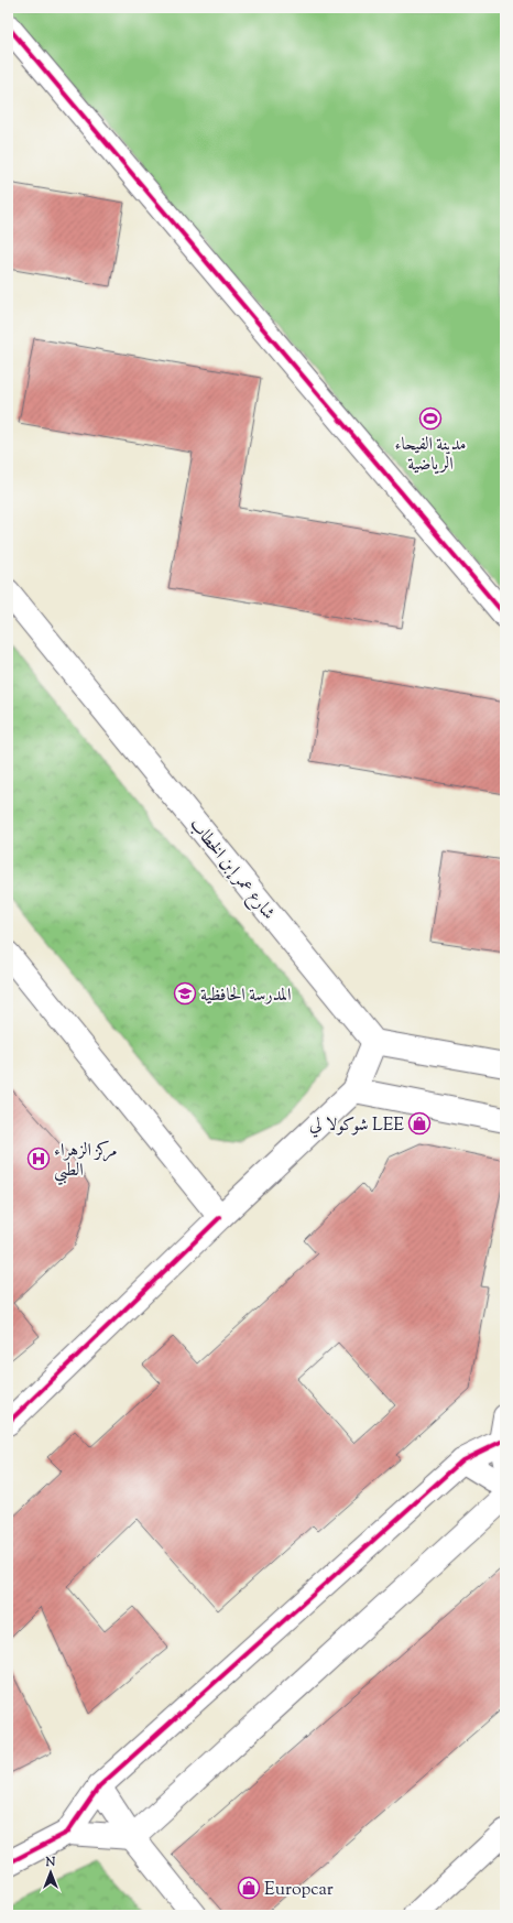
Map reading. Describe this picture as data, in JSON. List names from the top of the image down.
{
  "streets": {
    "street": ["شارع عمر إبن الخطاب"]
  },
  "places": {
    "sports": ["مدينة الفيحاء الرياضية"],
    "school or university": ["المدرسة الحافظية"],
    "shop": ["شوكولا لي LEE", "Europcar"],
    "hospital": ["مركز الزهراء الطبي"]
  },
  "north": "top"
}
